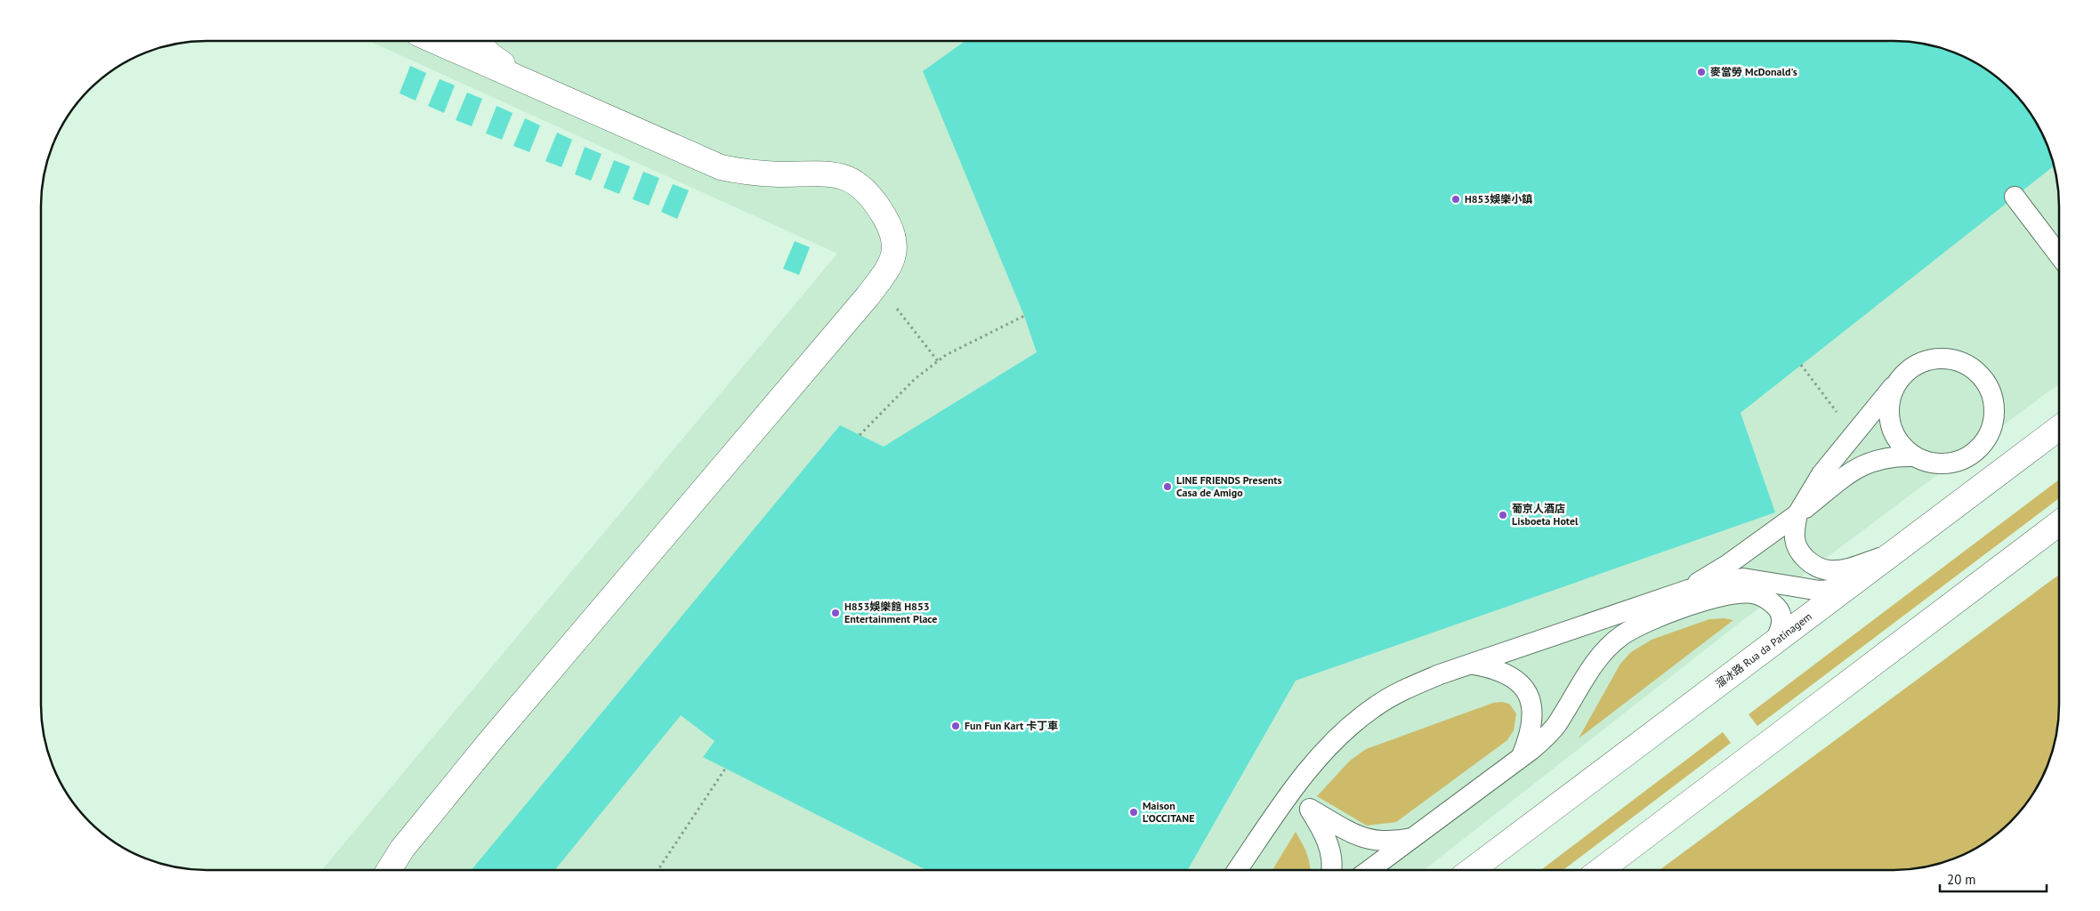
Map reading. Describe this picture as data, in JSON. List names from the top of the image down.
{
  "streets": {
    "street": ["溜冰路 Rua da Patinagem"]
  },
  "places": [
    "麥當勞 McDonald's",
    "H853娛樂小鎮",
    "LINE FRIENDS Presents Casa de Amigo",
    "葡京人酒店 Lisboeta Hotel",
    "H853娛樂館 H853 Entertainment Place",
    "Fun Fun Kart 卡丁車",
    "Maison L’OCCITANE"
  ],
  "scale_bar": "20 m"
}
